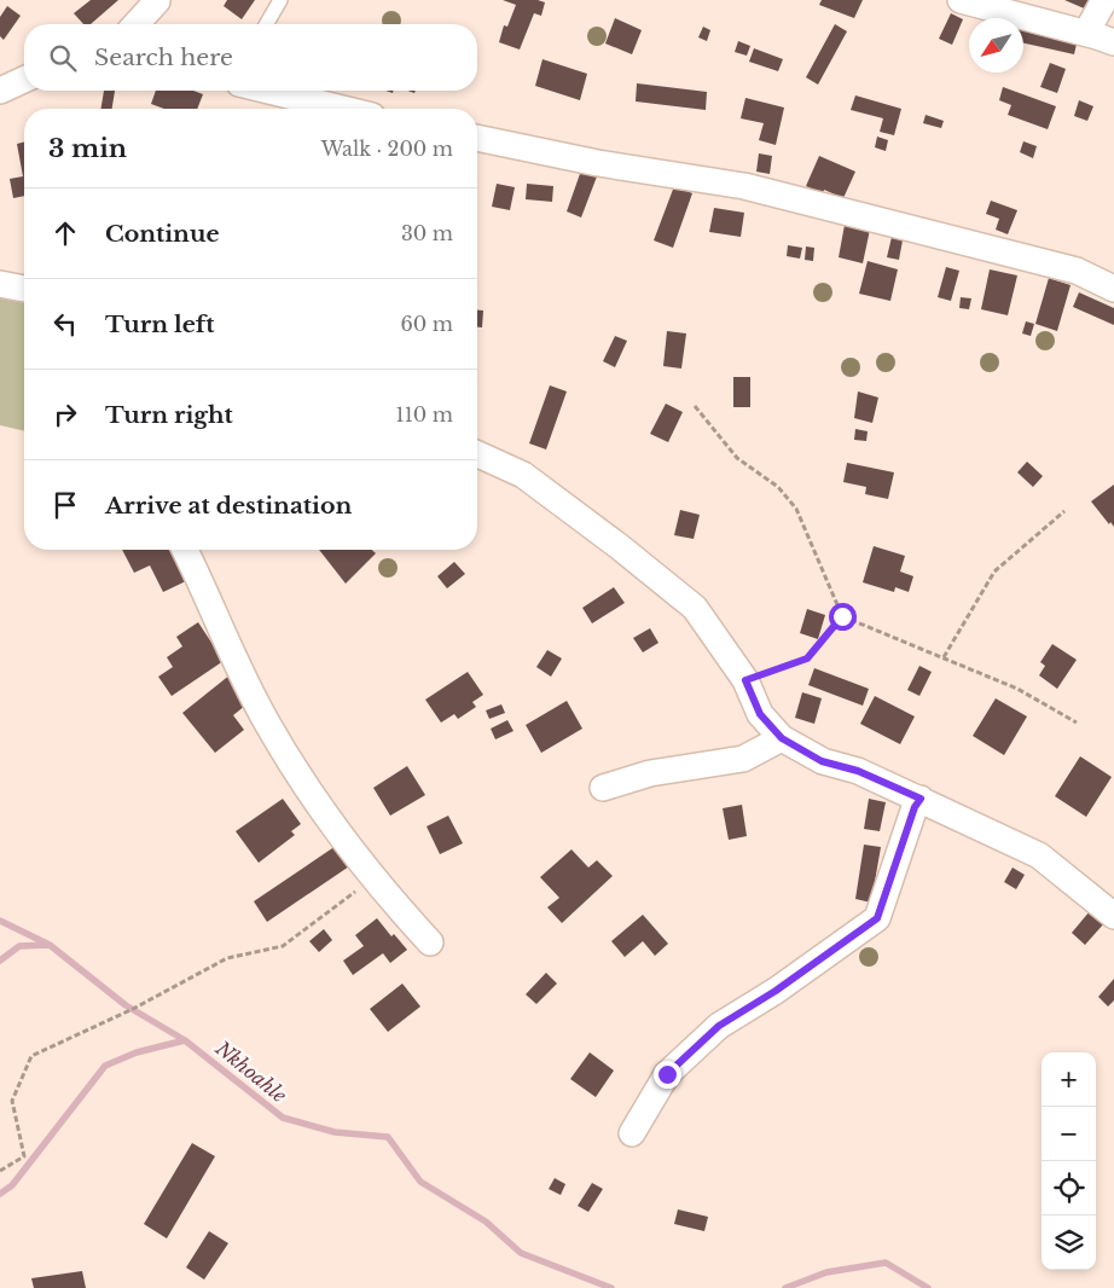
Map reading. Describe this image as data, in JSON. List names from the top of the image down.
{
  "water": ["Nkhoahle"],
  "north": "bottom left",
  "page": {
    "search": "Search here",
    "heading": ["3 min", "Walk · 200 m"],
    "list": [
      ["Continue", "30 m"],
      ["Turn left", "60 m"],
      ["Turn right", "110 m"],
      "Arrive at destination"
    ],
    "map_buttons": ["+", "−"]
  }
}
